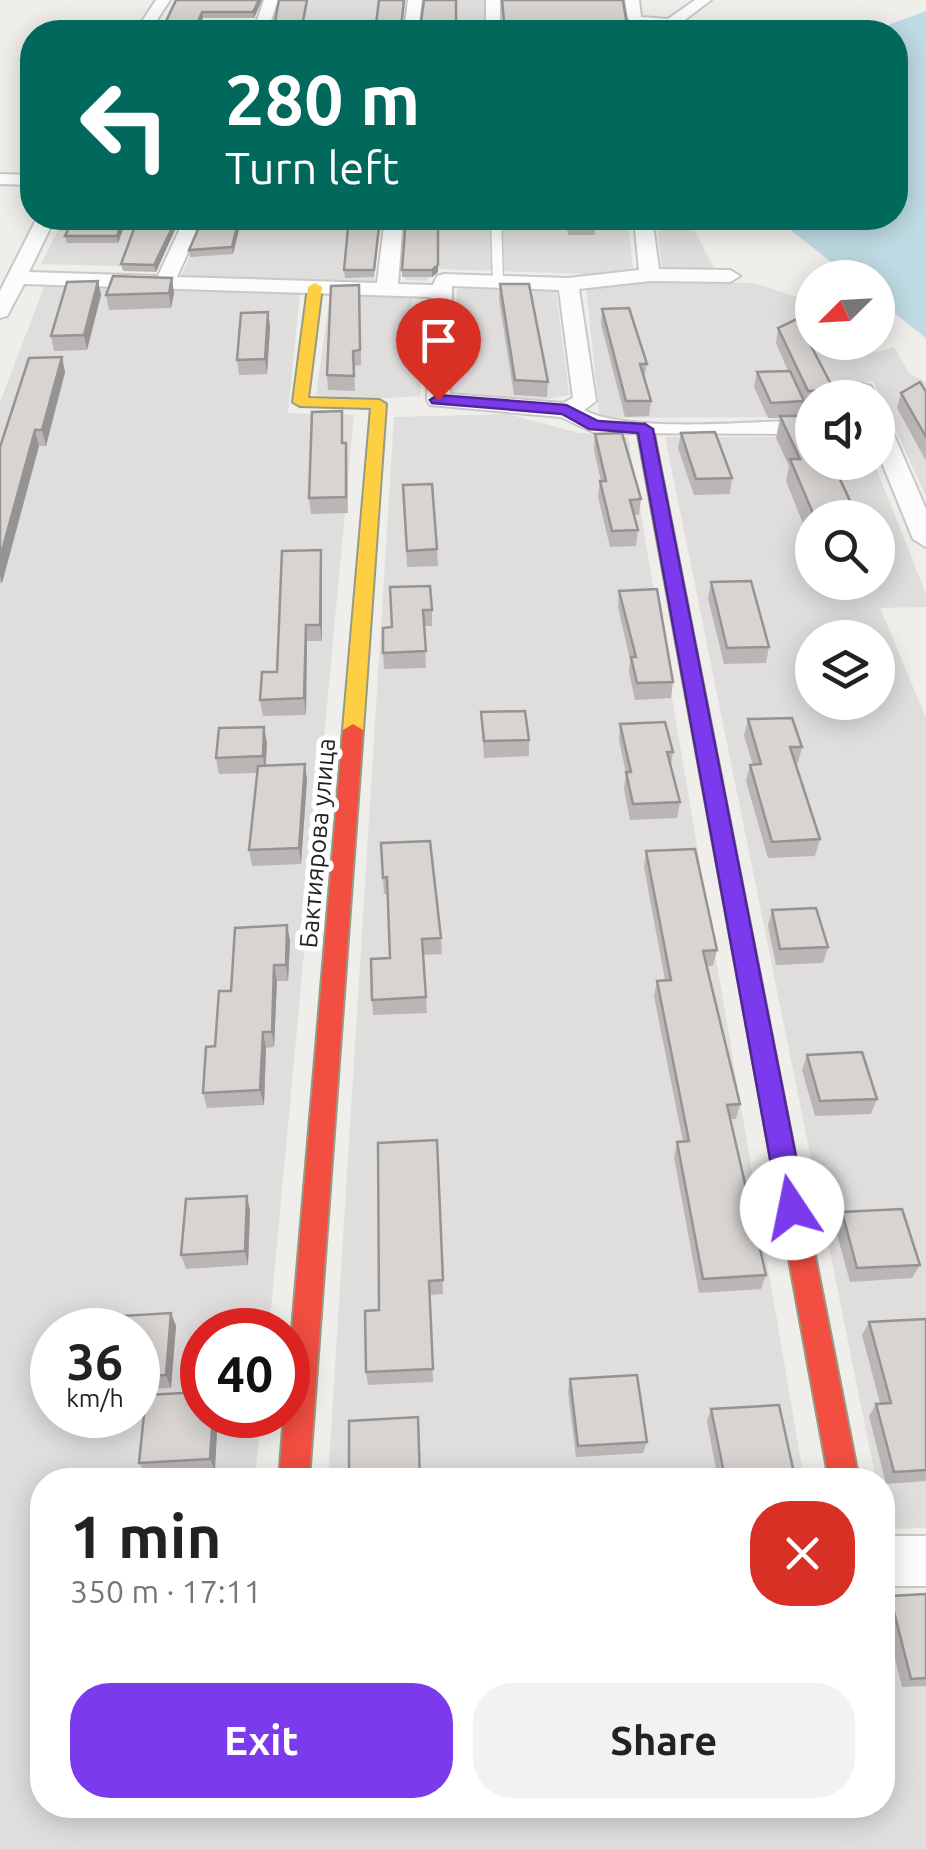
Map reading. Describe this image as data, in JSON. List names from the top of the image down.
{
  "streets": {
    "street": ["Бактиярова улица"]
  },
  "north": "bottom left",
  "page": {
    "turn": ["280 m", "Turn left"],
    "speed": "36 km/h",
    "limit": "40",
    "heading": ["1 min", "350 m · 17:11"],
    "buttons": ["Exit", "Share"]
  }
}
